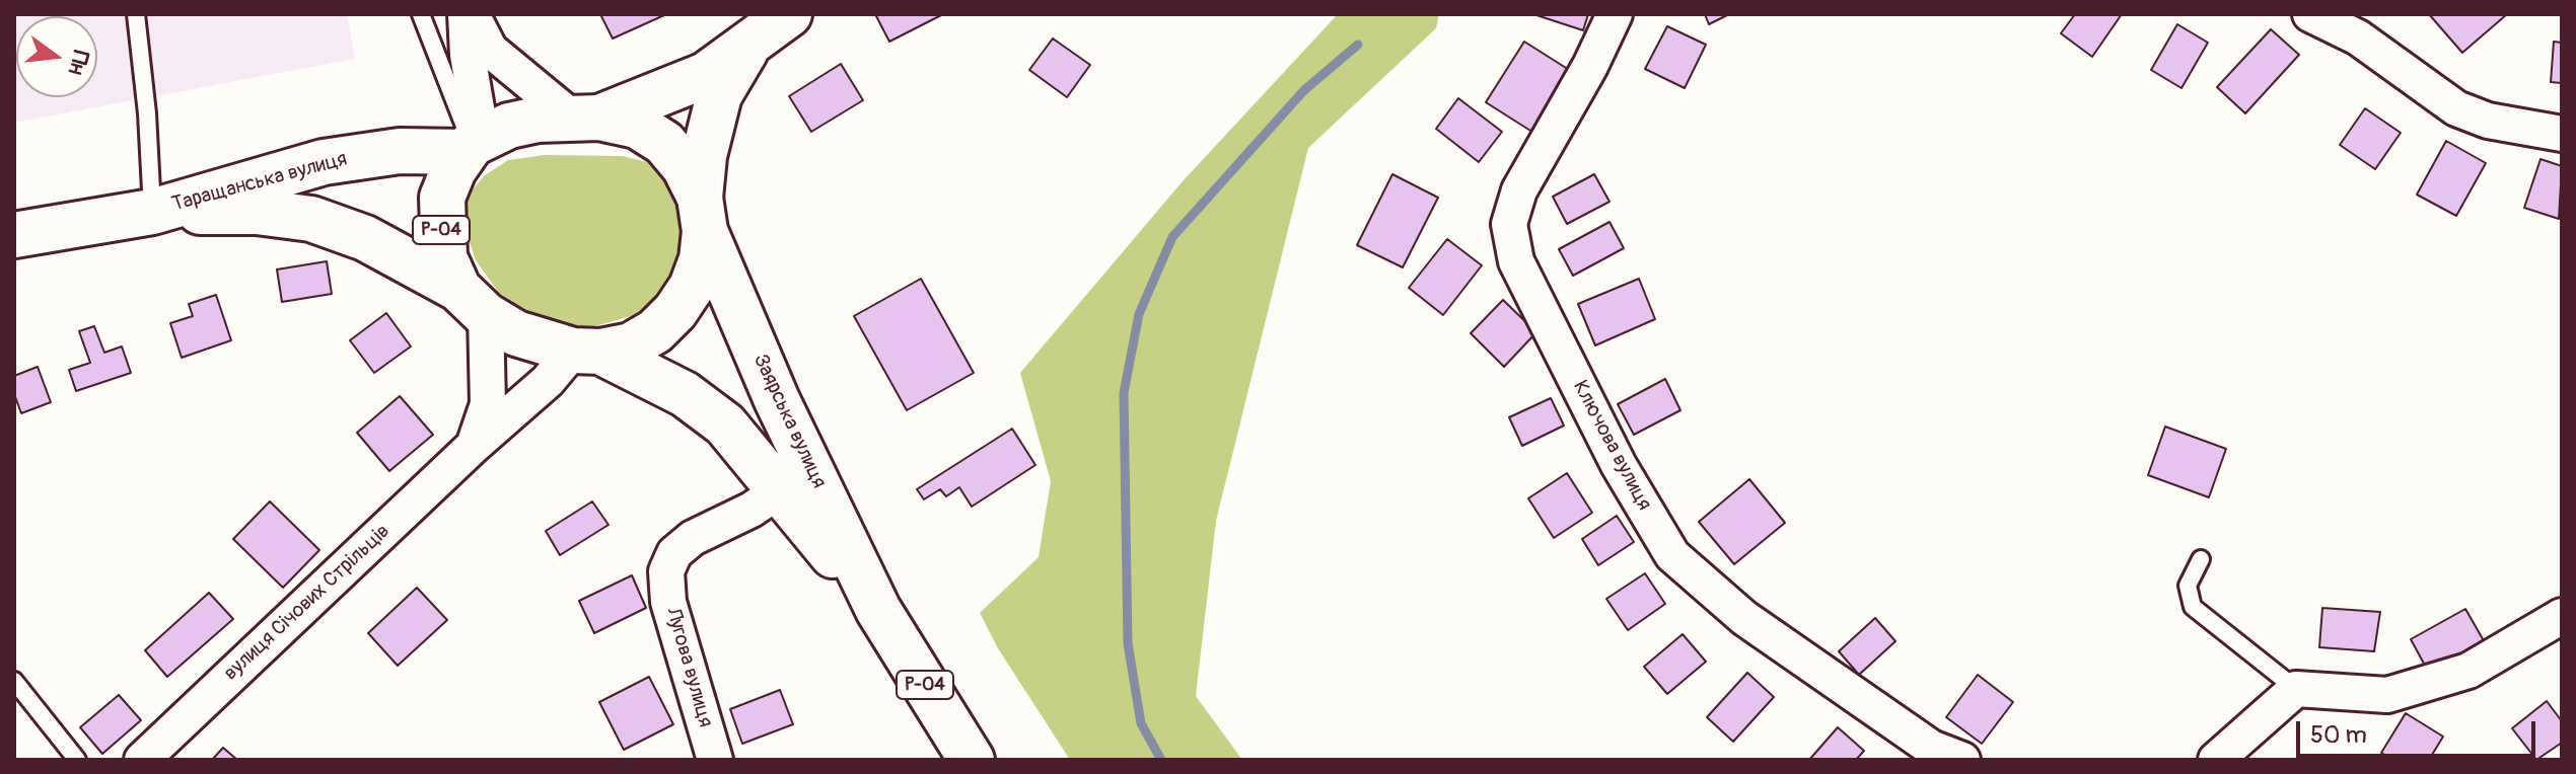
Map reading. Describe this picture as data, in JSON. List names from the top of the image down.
{
  "streets": {
    "main road": ["Таращанська вулиця", "Р-04", "Заярська вулиця"],
    "street": ["Ключова вулиця", "вулиця Січових Стрільців", "Лугова вулиця"]
  },
  "crossings": [
    ["Таращанська вулиця", "Р-04"],
    ["Таращанська вулиця", "Заярська вулиця"],
    ["Таращанська вулиця", "вулиця Січових Стрільців"],
    ["Р-04", "Заярська вулиця"],
    ["Р-04", "вулиця Січових Стрільців"],
    ["Заярська вулиця", "вулиця Січових Стрільців"],
    ["Заярська вулиця", "Лугова вулиця"]
  ],
  "scale_bar": "50 m",
  "north": "right"
}
